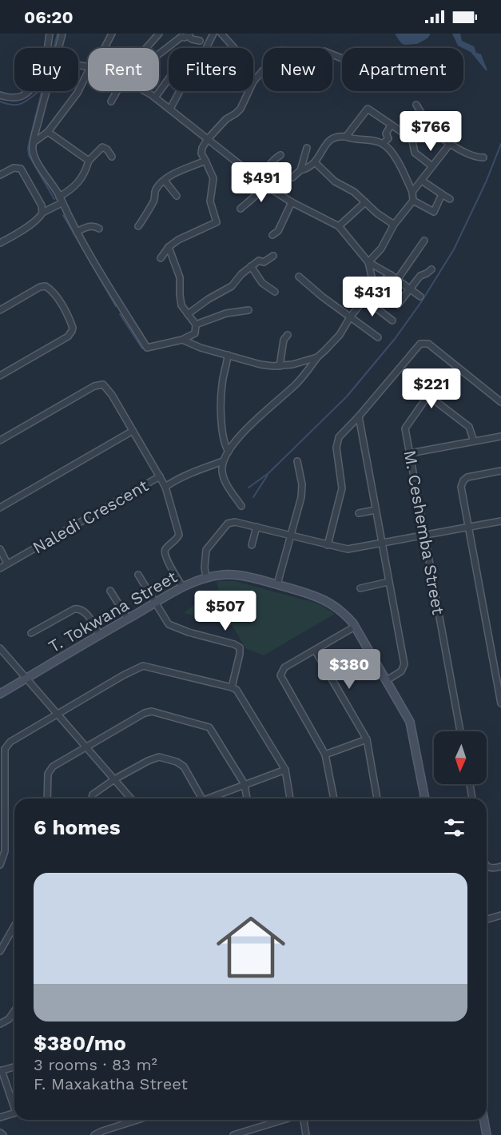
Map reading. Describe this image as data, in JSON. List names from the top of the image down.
{
  "streets": {
    "street": ["Naledi Crescent", "M. Ceshemba Street", "T. Tokwana Street"]
  },
  "north": "bottom",
  "page": {
    "status": "06:20",
    "chip": [
      "Buy",
      "Rent",
      "Filters",
      "New",
      "Apartment"
    ],
    "price": [
      "$766",
      "$491",
      "$431",
      "$221",
      "$507",
      "$380"
    ],
    "heading": "6 homes",
    "list": [
      {
        "name": "$380/mo",
        "note": "3 rooms · 83 m² · F. Maxakatha Street"
      }
    ]
  }
}
